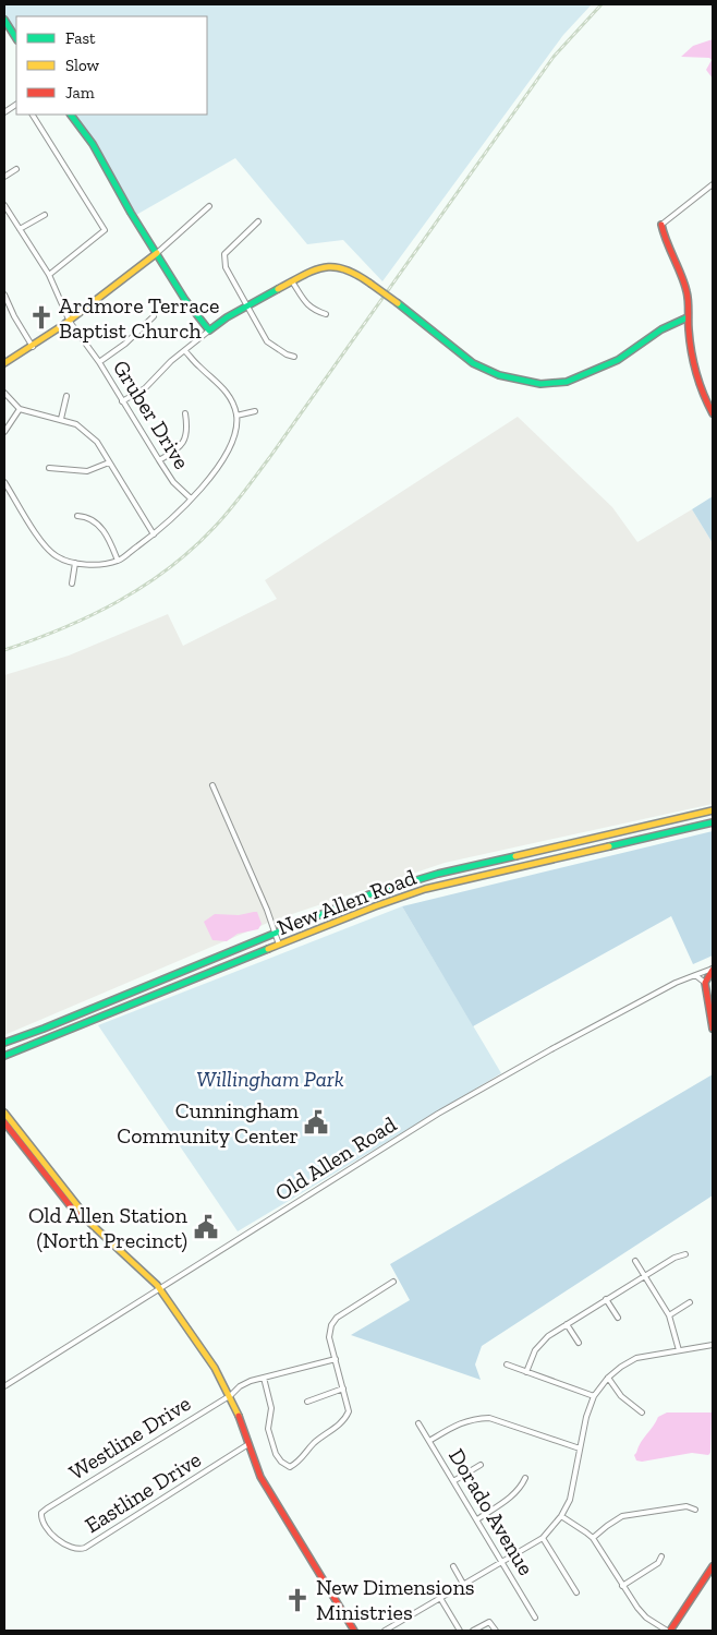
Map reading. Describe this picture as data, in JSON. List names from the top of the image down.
{
  "streets": {
    "main road": ["New Allen Road"],
    "street": [
      "Gruber Drive",
      "Old Allen Road",
      "Westline Drive",
      "Eastline Drive",
      "Dorado Avenue"
    ]
  },
  "crossings": [
    ["Westline Drive", "Eastline Drive"]
  ],
  "parks": ["Willingham Park"],
  "places": {
    "church": ["Ardmore Terrace Baptist Church", "New Dimensions Ministries"],
    "public building": ["Cunningham Community Center", "Old Allen Station (North Precinct)"]
  },
  "legend": ["Fast", "Slow", "Jam"]
}
